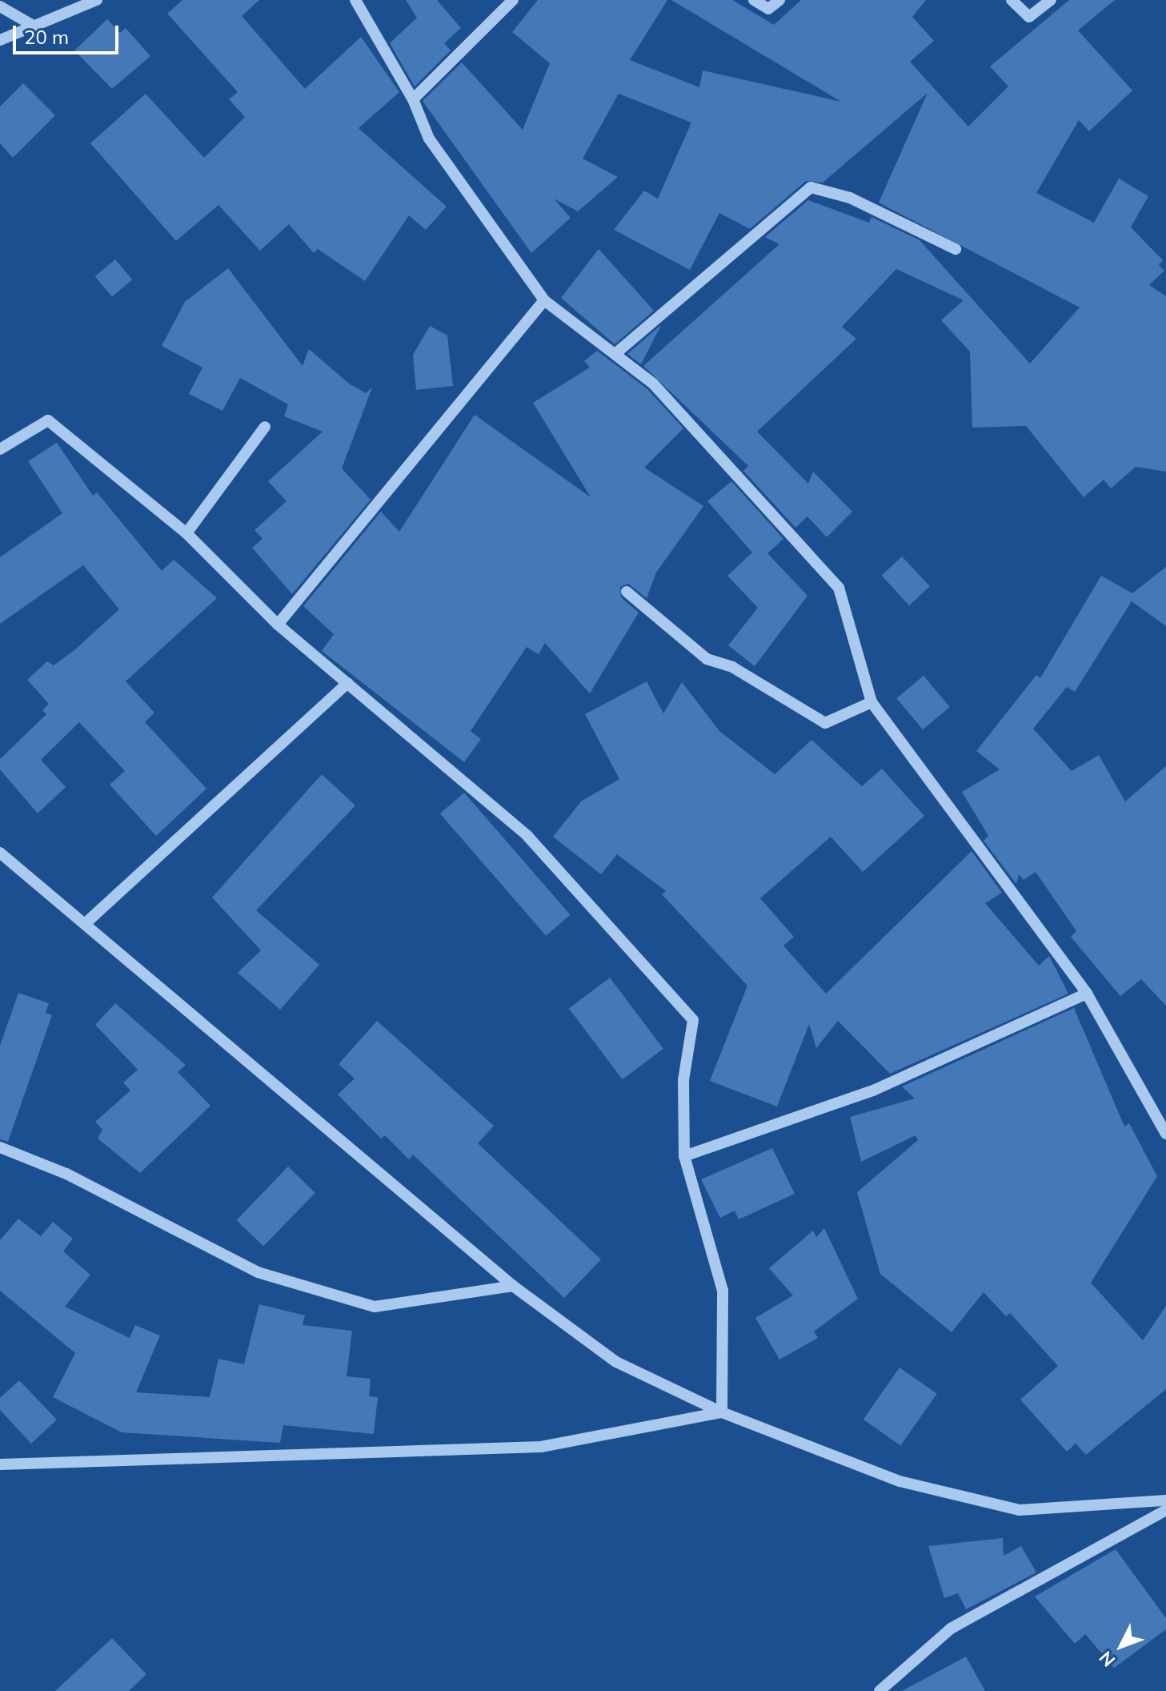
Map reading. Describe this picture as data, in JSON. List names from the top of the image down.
{
  "scale_bar": "20 m",
  "north": "bottom left"
}
